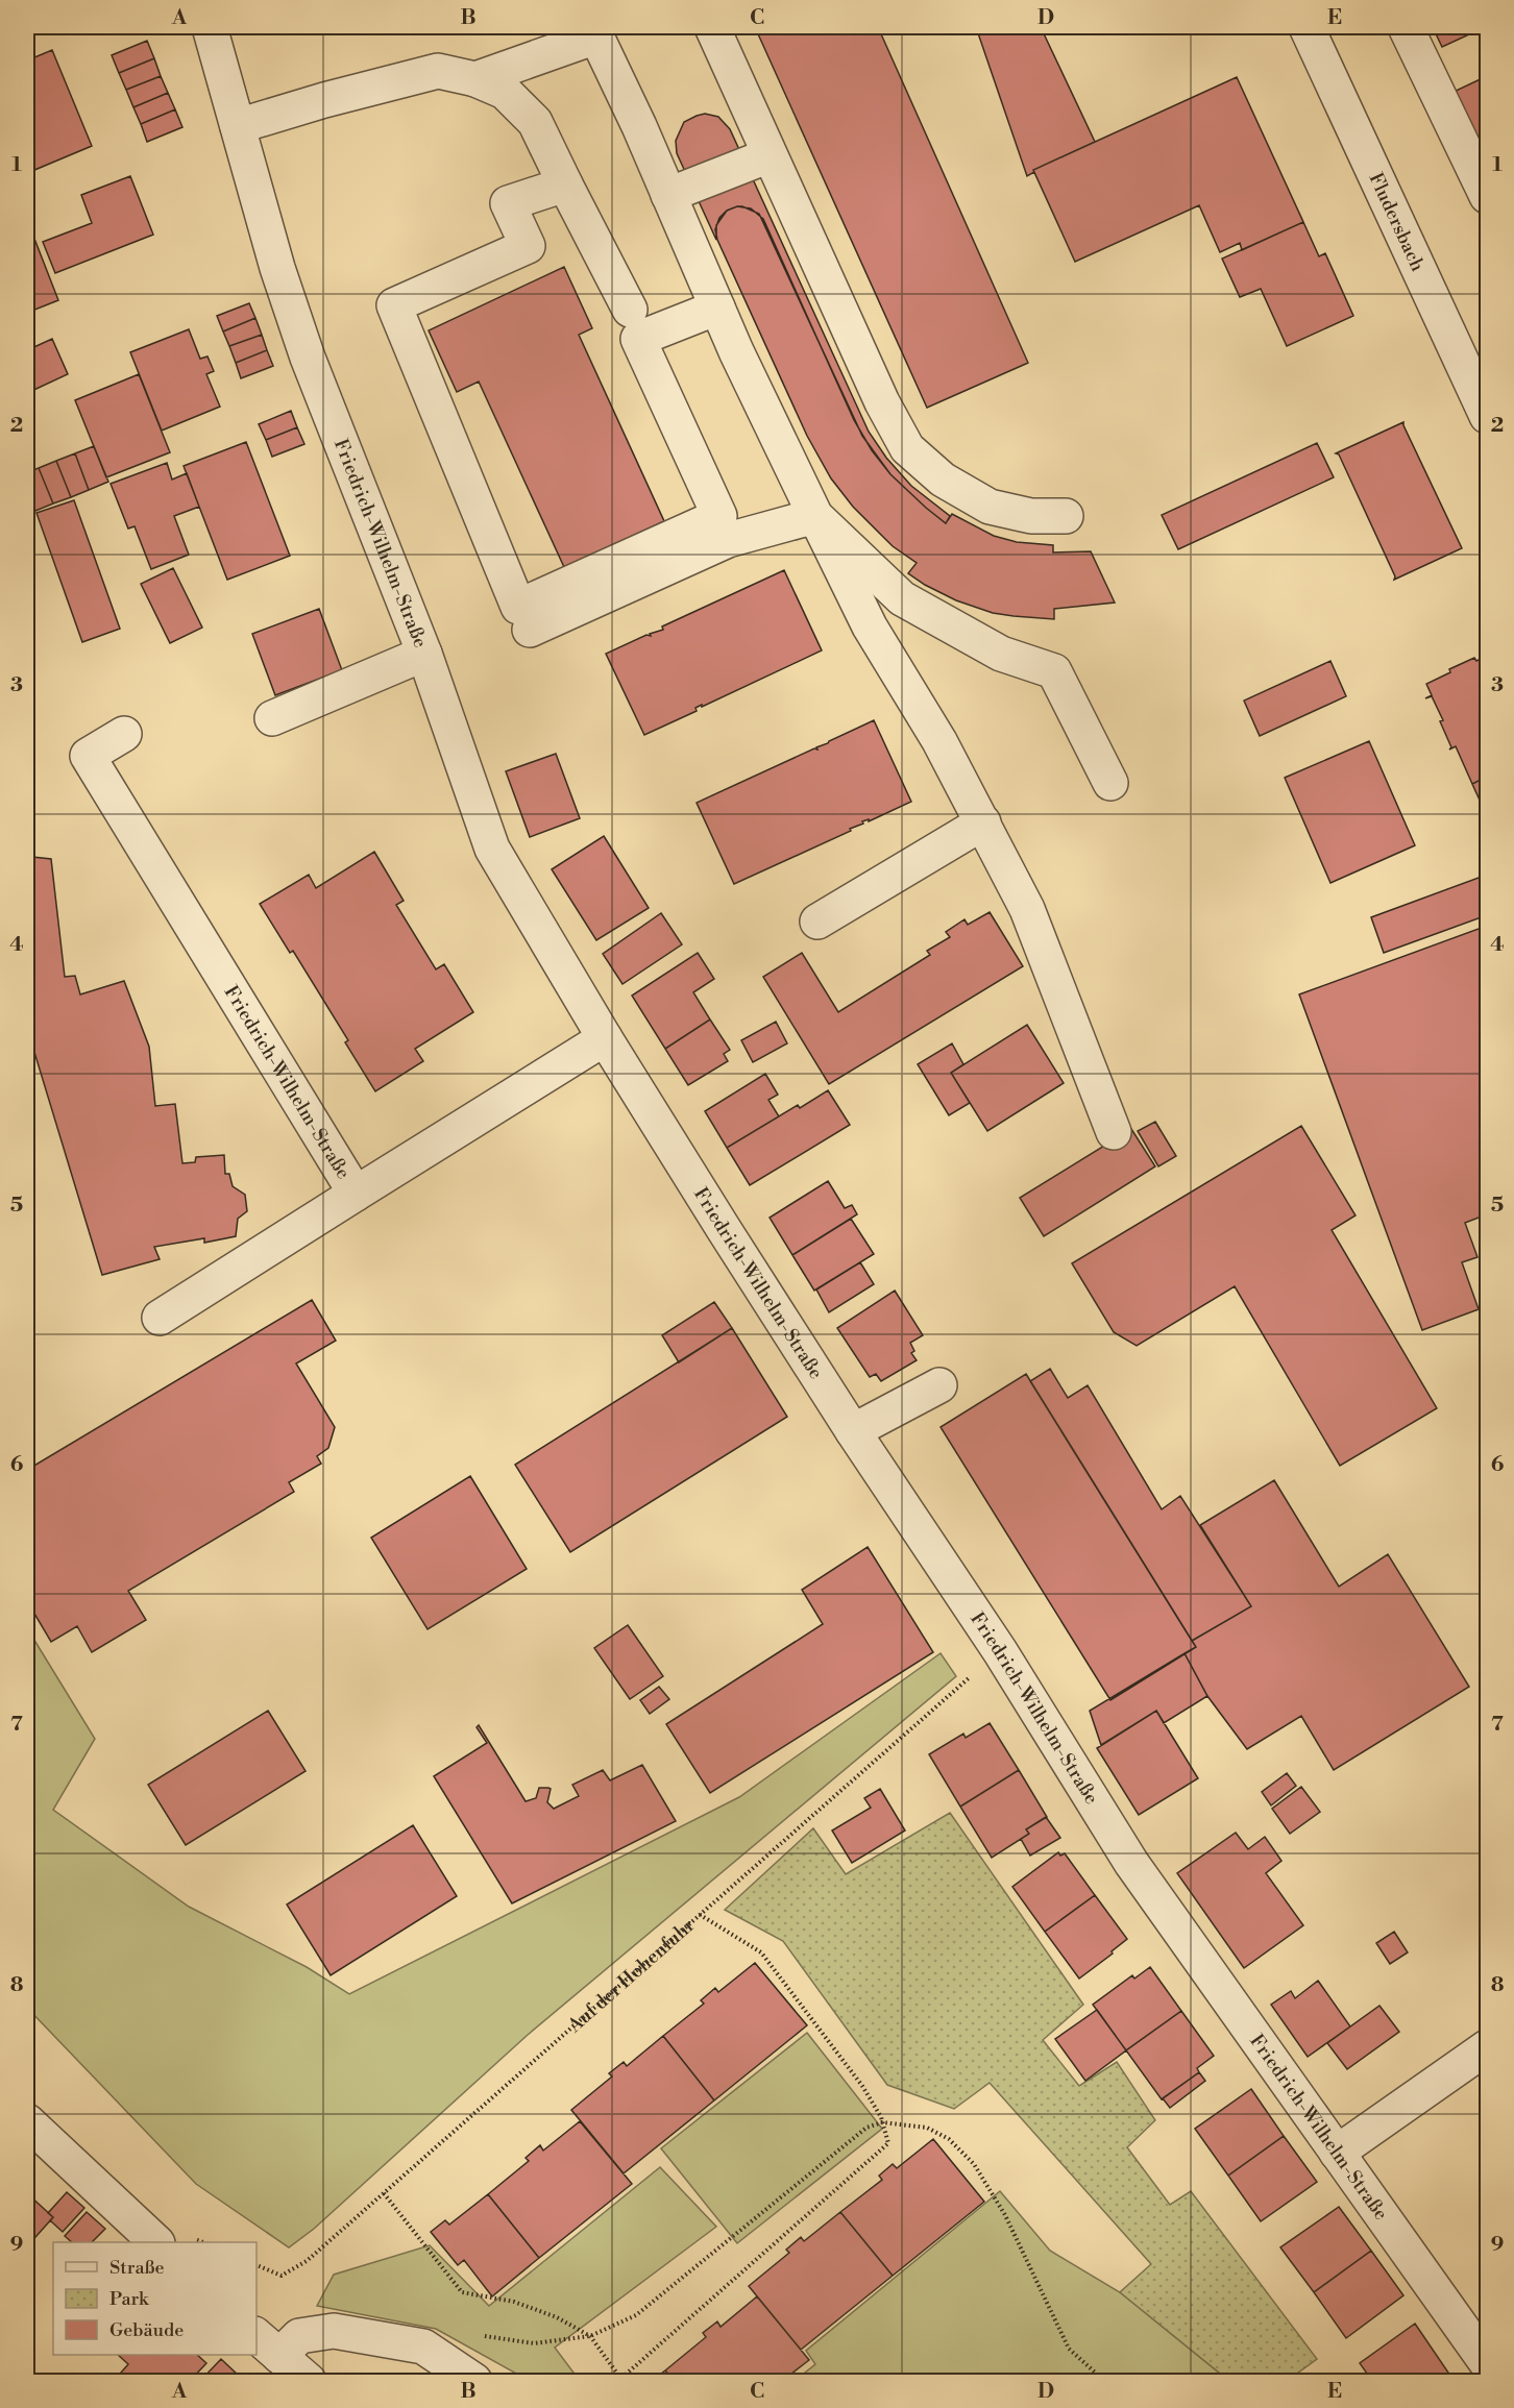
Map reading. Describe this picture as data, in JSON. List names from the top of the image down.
{
  "streets": {
    "street": ["Fludersbach", "Friedrich-Wilhelm-Straße"],
    "path": ["Auf der Hohenfuhr"]
  },
  "crossings": [
    ["Friedrich-Wilhelm-Straße", "Auf der Hohenfuhr"]
  ],
  "legend": ["Straße", "Park", "Gebäude"],
  "grid": {
    "columns": [
      "A",
      "B",
      "C",
      "D",
      "E"
    ],
    "rows": [
      "1",
      "2",
      "3",
      "4",
      "5",
      "6",
      "7",
      "8",
      "9"
    ]
  }
}
